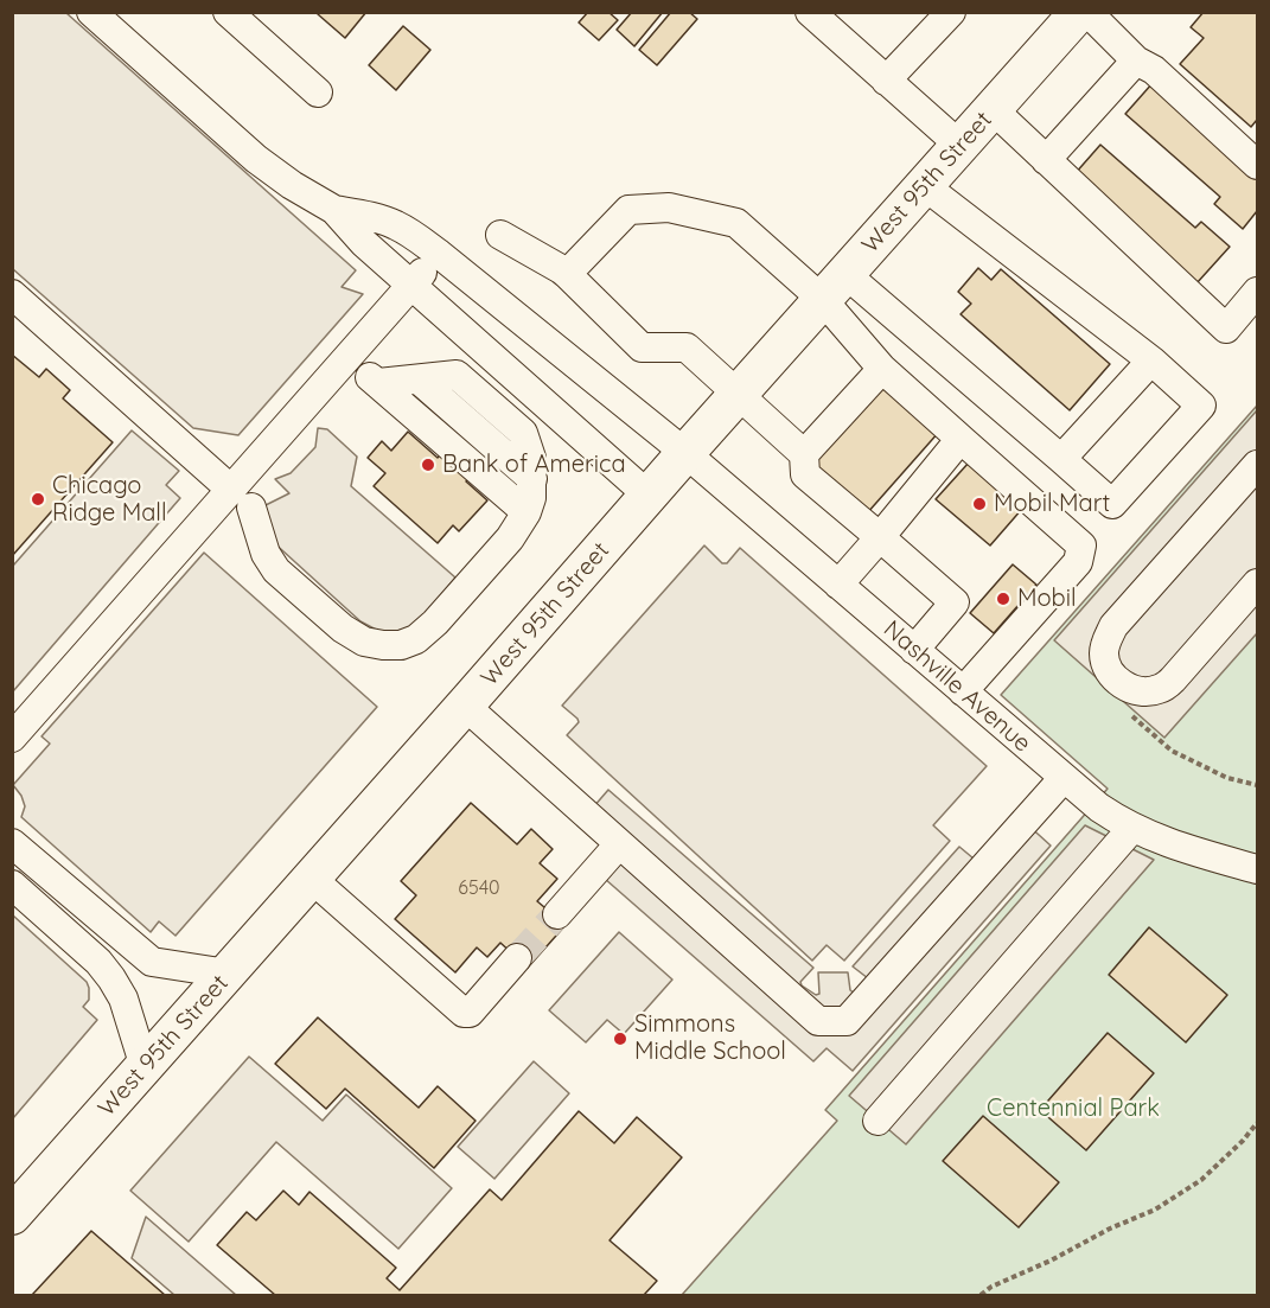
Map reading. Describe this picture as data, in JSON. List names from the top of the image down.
{
  "streets": {
    "main road": ["West 95th Street"],
    "street": ["Nashville Avenue"]
  },
  "crossings": [
    ["West 95th Street", "Nashville Avenue"]
  ],
  "parks": ["Centennial Park"],
  "places": [
    "Bank of America",
    "Chicago Ridge Mall",
    "Mobil Mart",
    "Mobil",
    "Simmons Middle School"
  ],
  "house_numbers": ["6540"]
}
